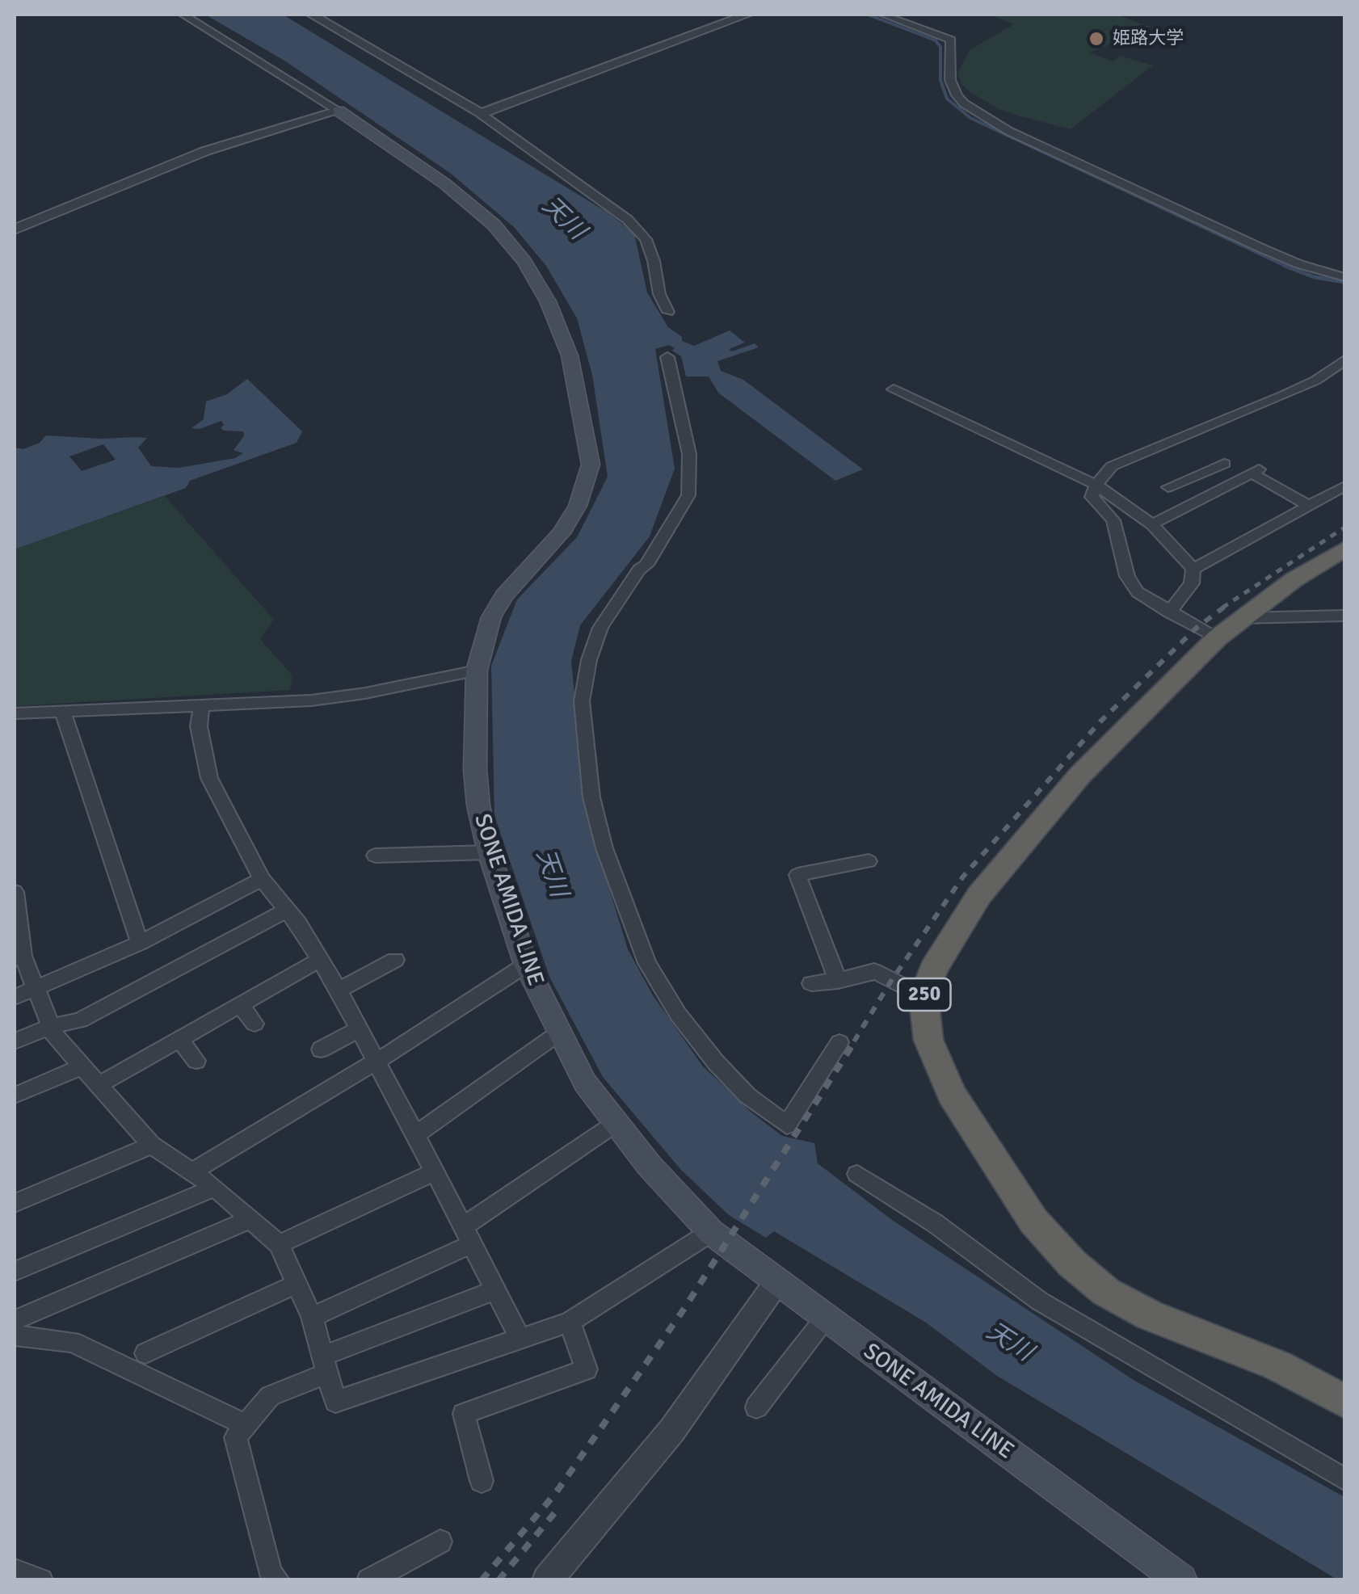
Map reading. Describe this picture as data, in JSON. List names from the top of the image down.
{
  "streets": {
    "highway": ["250"],
    "main road": ["SONE AMIDA LINE"]
  },
  "water": ["天川"],
  "places": ["姫路大学"]
}
